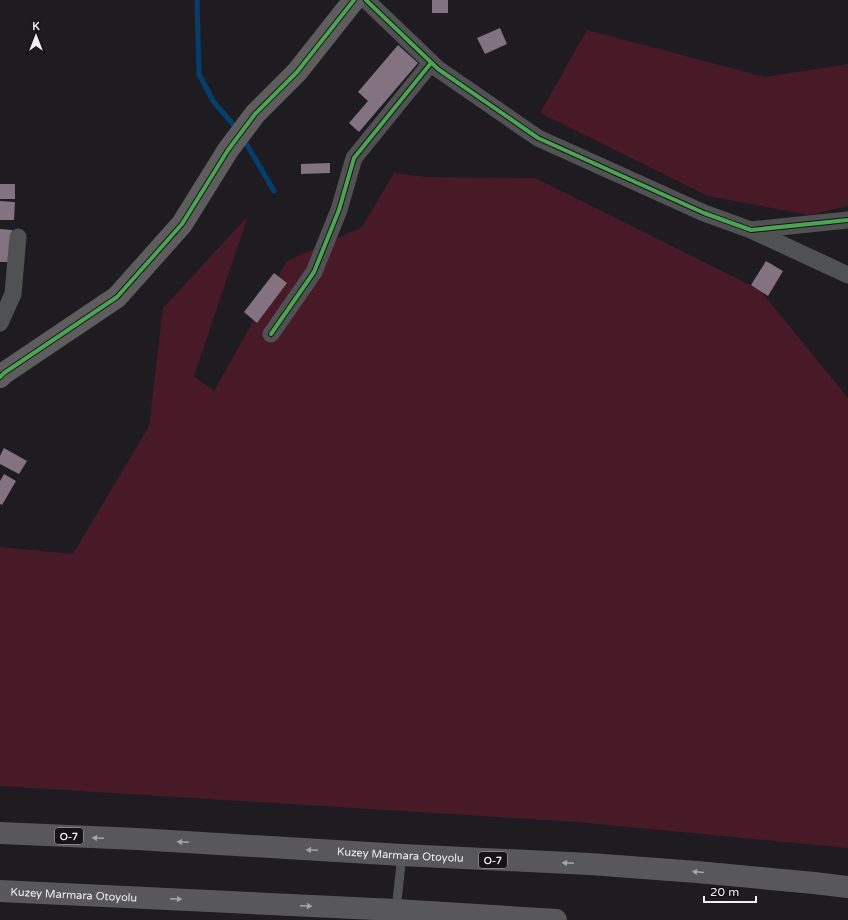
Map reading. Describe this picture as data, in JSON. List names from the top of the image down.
{
  "streets": {
    "highway": ["O-7", "Kuzey Marmara Otoyolu"]
  },
  "scale_bar": "20 m",
  "north": "top"
}
